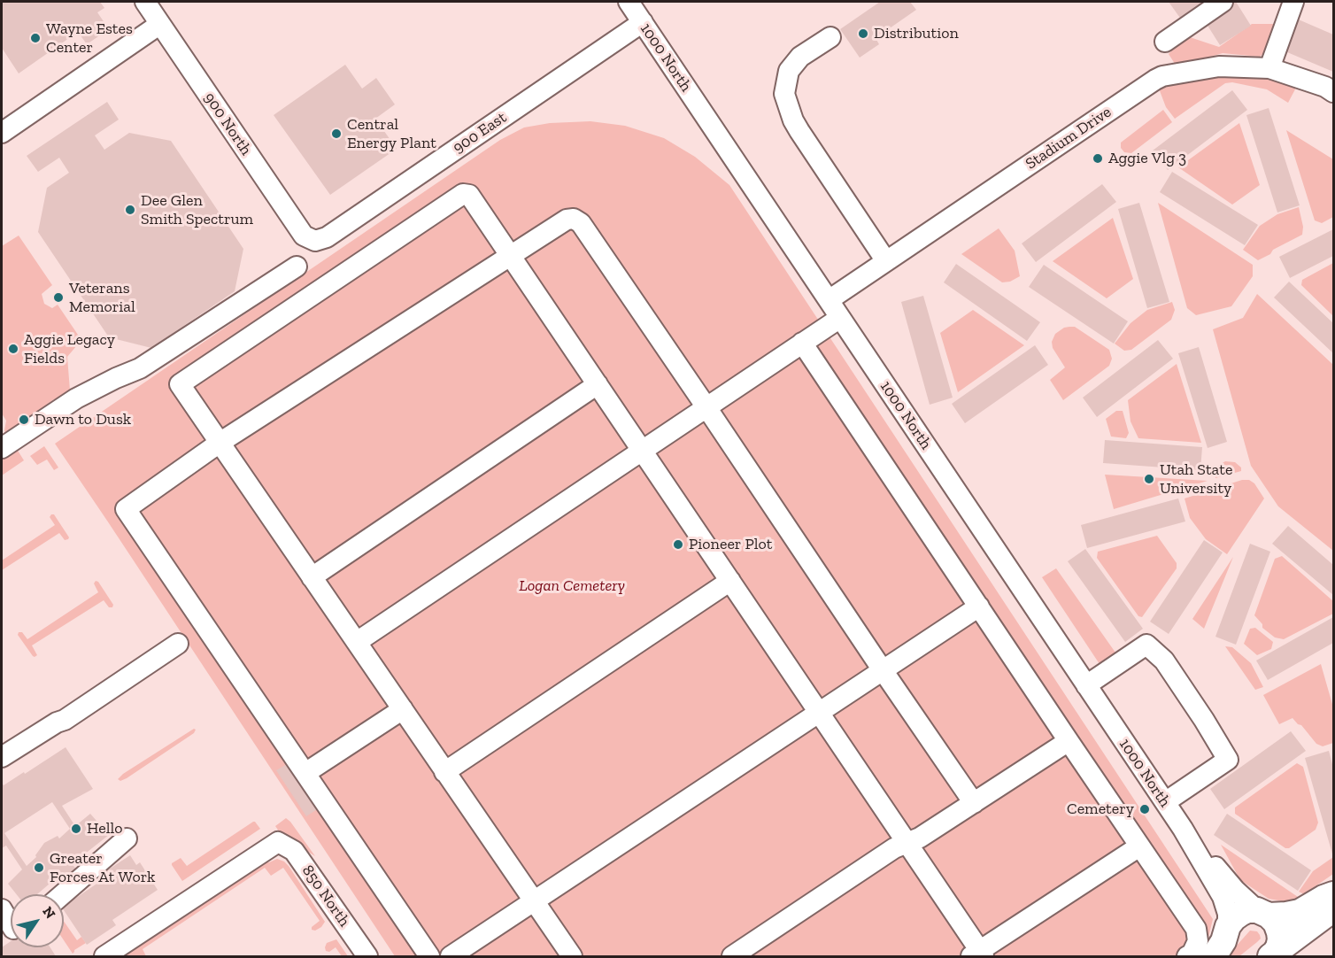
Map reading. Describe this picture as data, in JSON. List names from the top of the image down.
{
  "streets": {
    "street": [
      "1000 North",
      "900 North",
      "900 East",
      "Stadium Drive",
      "850 North"
    ]
  },
  "crossings": [
    ["1000 North", "900 East"],
    ["1000 North", "Stadium Drive"],
    ["900 North", "900 East"]
  ],
  "parks": ["Logan Cemetery"],
  "places": [
    "Distribution",
    "Wayne Estes Center",
    "Central Energy Plant",
    "Aggie Vlg 3",
    "Dee Glen Smith Spectrum",
    "Veterans Memorial",
    "Aggie Legacy Fields",
    "Dawn to Dusk",
    "Utah State University",
    "Pioneer Plot",
    "Cemetery",
    "Hello",
    "Greater Forces At Work"
  ],
  "north": "top right"
}
